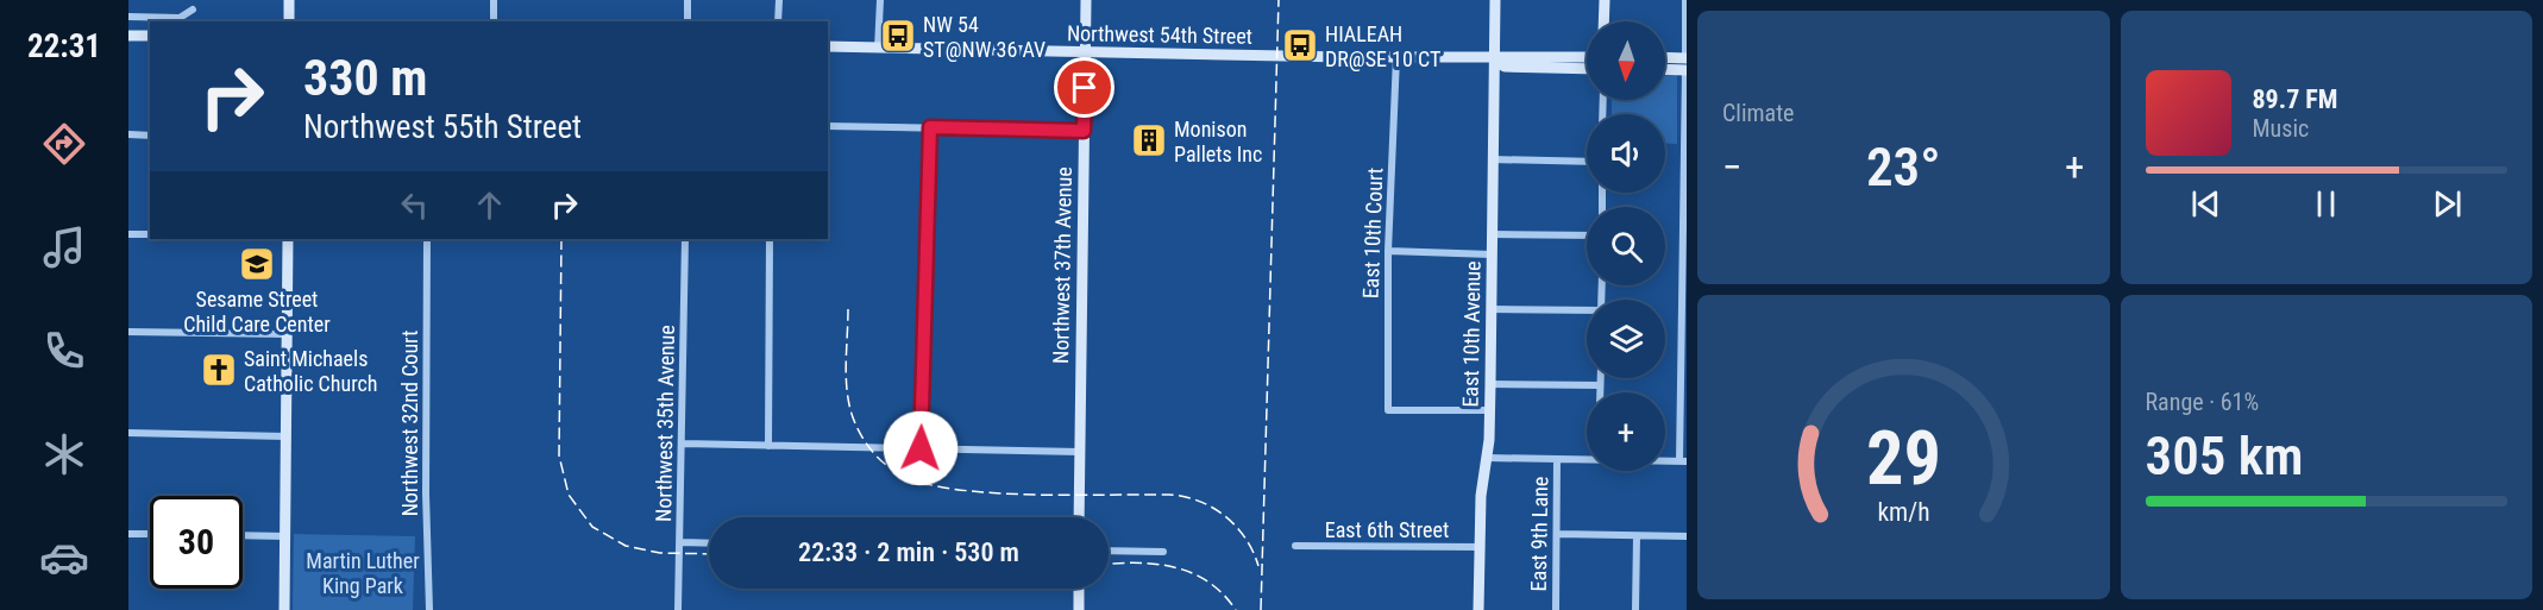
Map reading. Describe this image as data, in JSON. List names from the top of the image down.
{
  "streets": {
    "main road": ["Northwest 54th Street", "Northwest 37th Avenue", "East 10th Avenue"],
    "street": [
      "East 10th Court",
      "Northwest 32nd Court",
      "Northwest 35th Avenue",
      "East 6th Street",
      "East 9th Lane"
    ]
  },
  "crossings": [
    ["Northwest 54th Street", "East 10th Court"],
    ["Northwest 54th Street", "Northwest 37th Avenue"],
    ["Northwest 54th Street", "East 10th Avenue"],
    ["East 10th Court", "East 10th Avenue"],
    ["East 10th Avenue", "East 6th Street"]
  ],
  "parks": ["Martin Luther King Park"],
  "places": {
    "bus stop": ["NW 54 ST@NW 36 AV", "HIALEAH DR@SE 10 CT"],
    "building": ["Monison Pallets Inc"],
    "school or university": ["Sesame Street Child Care Center"],
    "church": ["Saint Michaels Catholic Church"]
  },
  "north": "bottom",
  "page": {
    "tabs": "22:31",
    "tile": [
      "Climate",
      ["Range · 61%", "305 km"]
    ],
    "map_buttons": "+",
    "turn": ["330 m", "Northwest 55th Street"],
    "song": ["89.7 FM", "Music"],
    "heat": ["−", "23°", "+"],
    "limit": "30",
    "trip": "22:33 · 2 min · 530 m",
    "gauge": ["29", "km/h"]
  }
}
